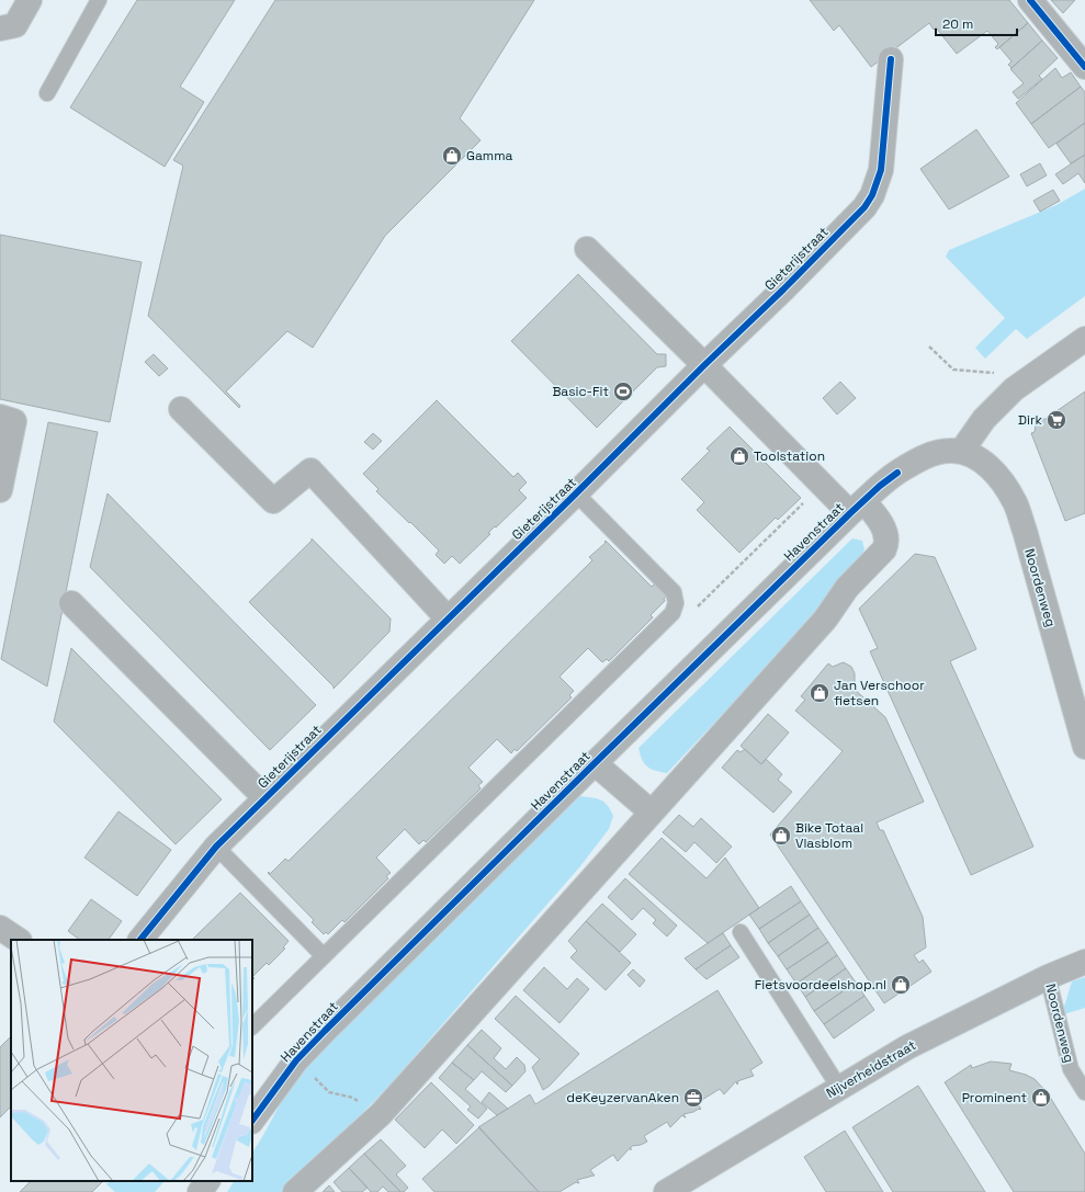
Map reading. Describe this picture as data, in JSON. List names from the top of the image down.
{
  "streets": {
    "street": [
      "Gieterijstraat",
      "Havenstraat",
      "Noordenweg",
      "Nijverheidstraat"
    ]
  },
  "crossings": [
    ["Havenstraat", "Noordenweg"],
    ["Noordenweg", "Nijverheidstraat"]
  ],
  "places": {
    "shop": [
      "Gamma",
      "Toolstation",
      "Jan Verschoor fietsen",
      "Bike Totaal Vlasblom",
      "Fietsvoordeelshop.nl",
      "Prominent"
    ],
    "sports": ["Basic-Fit"],
    "supermarket": ["Dirk"],
    "office": ["deKeyzervanAken"]
  },
  "scale_bar": "20 m"
}
